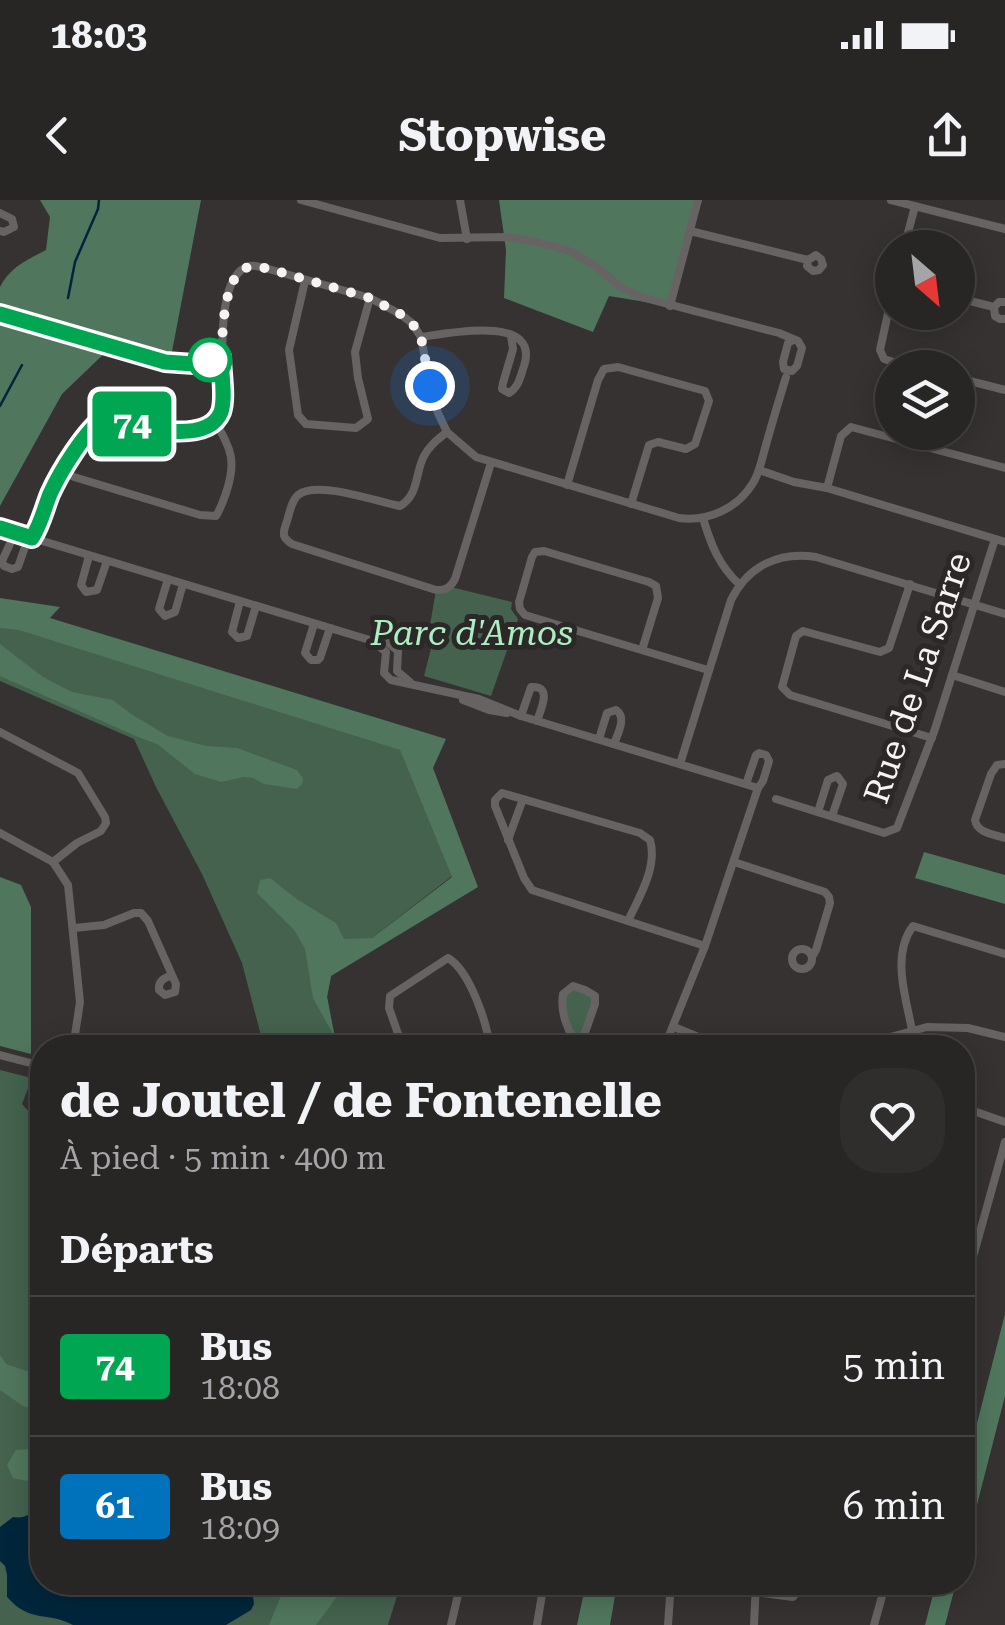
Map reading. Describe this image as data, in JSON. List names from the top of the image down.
{
  "streets": {
    "street": ["Rue de La Sarre"]
  },
  "parks": ["Parc d'Amos"],
  "lines": ["bus line 74"],
  "north": "bottom right",
  "page": {
    "status": "18:03",
    "header": "Stopwise",
    "on_map": "74",
    "heading": [
      ["de Joutel / de Fontenelle", "À pied · 5 min · 400 m"],
      "Départs"
    ],
    "list": [
      {
        "mark": "74",
        "name": "Bus",
        "note": "18:08",
        "value": "5 min"
      },
      {
        "mark": "61",
        "name": "Bus",
        "note": "18:09",
        "value": "6 min"
      }
    ]
  }
}
